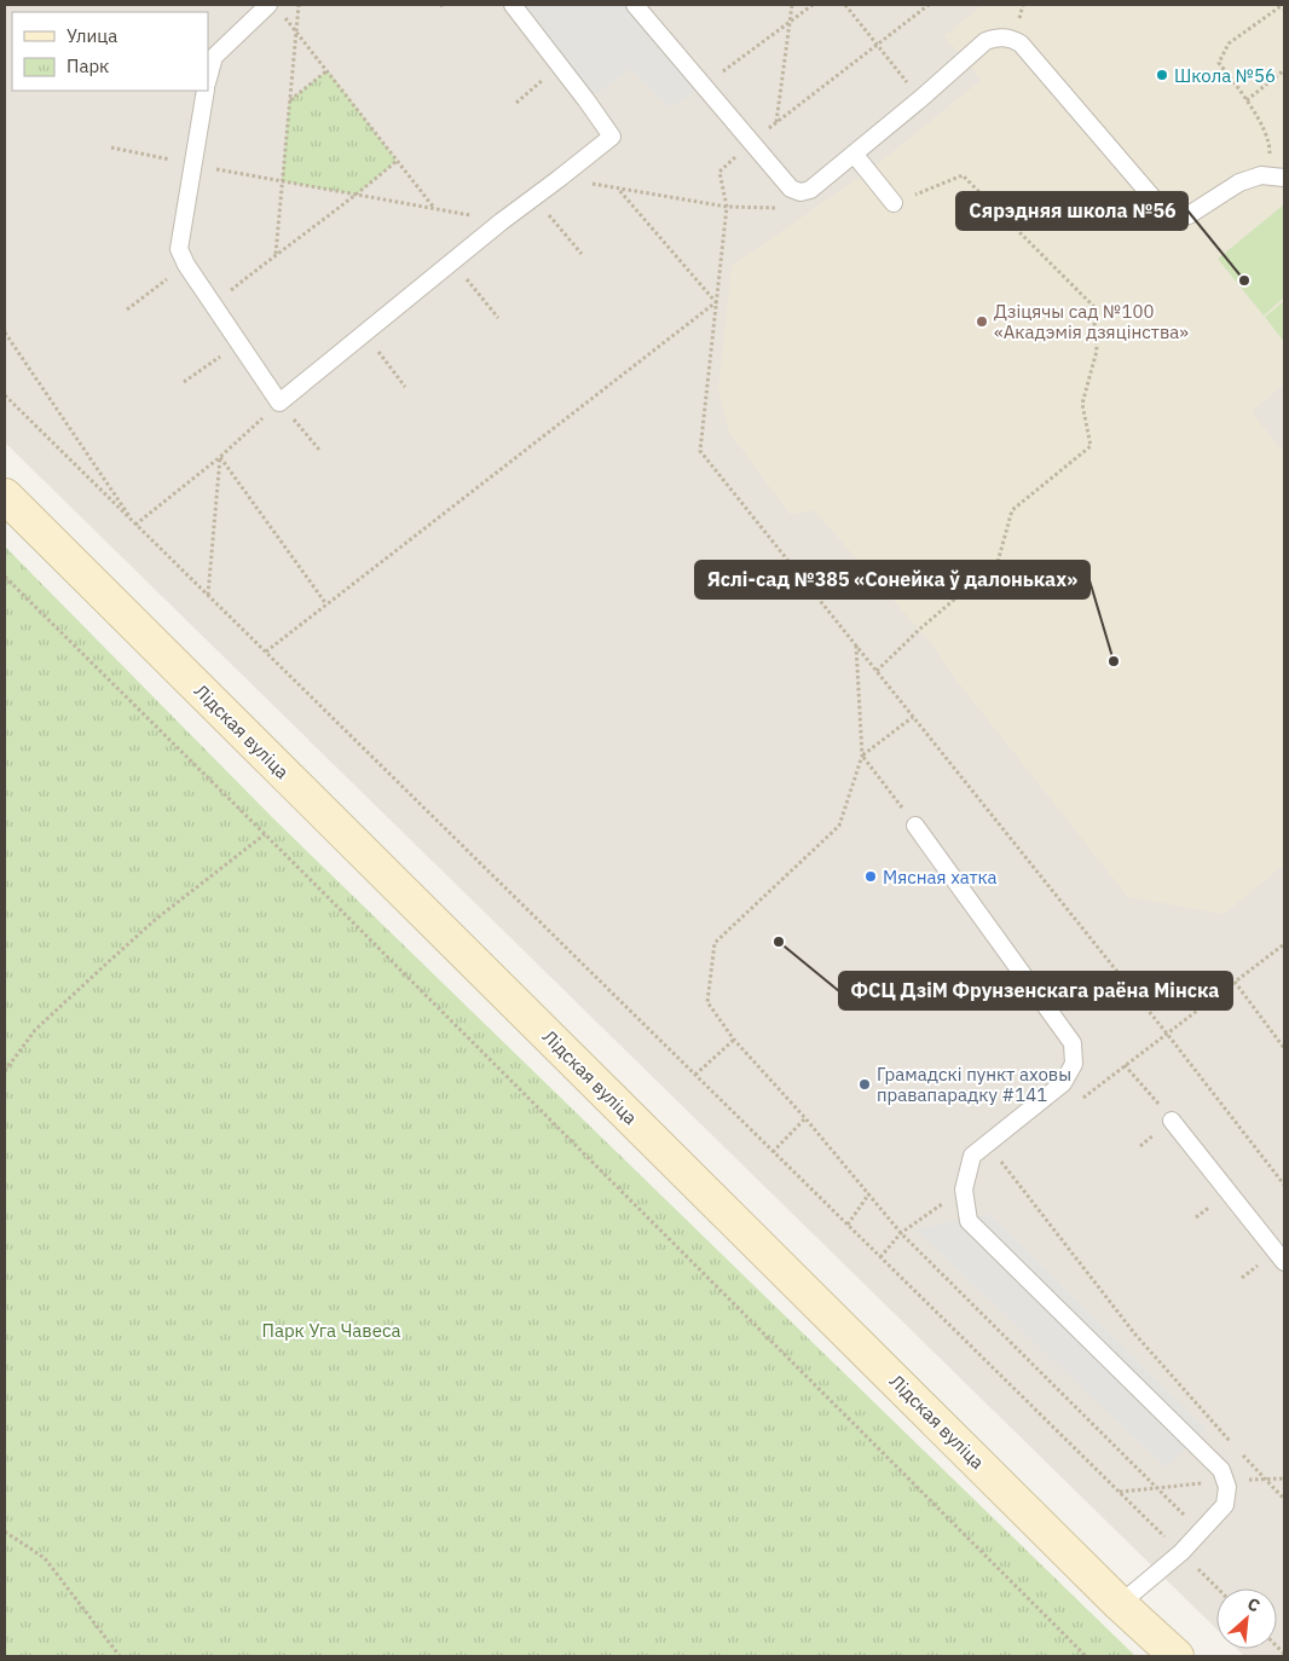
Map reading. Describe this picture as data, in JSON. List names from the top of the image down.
{
  "streets": {
    "main road": ["Лідская вуліца"]
  },
  "parks": ["Парк Уга Чавеса"],
  "places": [
    "Школа №56",
    "Сярэдняя школа №56",
    "Дзіцячы сад №100 «Акадэмія дзяцінства»",
    "Яслі-сад №385 «Сонейка ў далоньках»",
    "Мясная хатка",
    "ФСЦ ДзіМ Фрунзенскага раёна Мінска",
    "Грамадскі пункт аховы правапарадку #141"
  ],
  "legend": ["Улица", "Парк"],
  "north": "top right"
}
